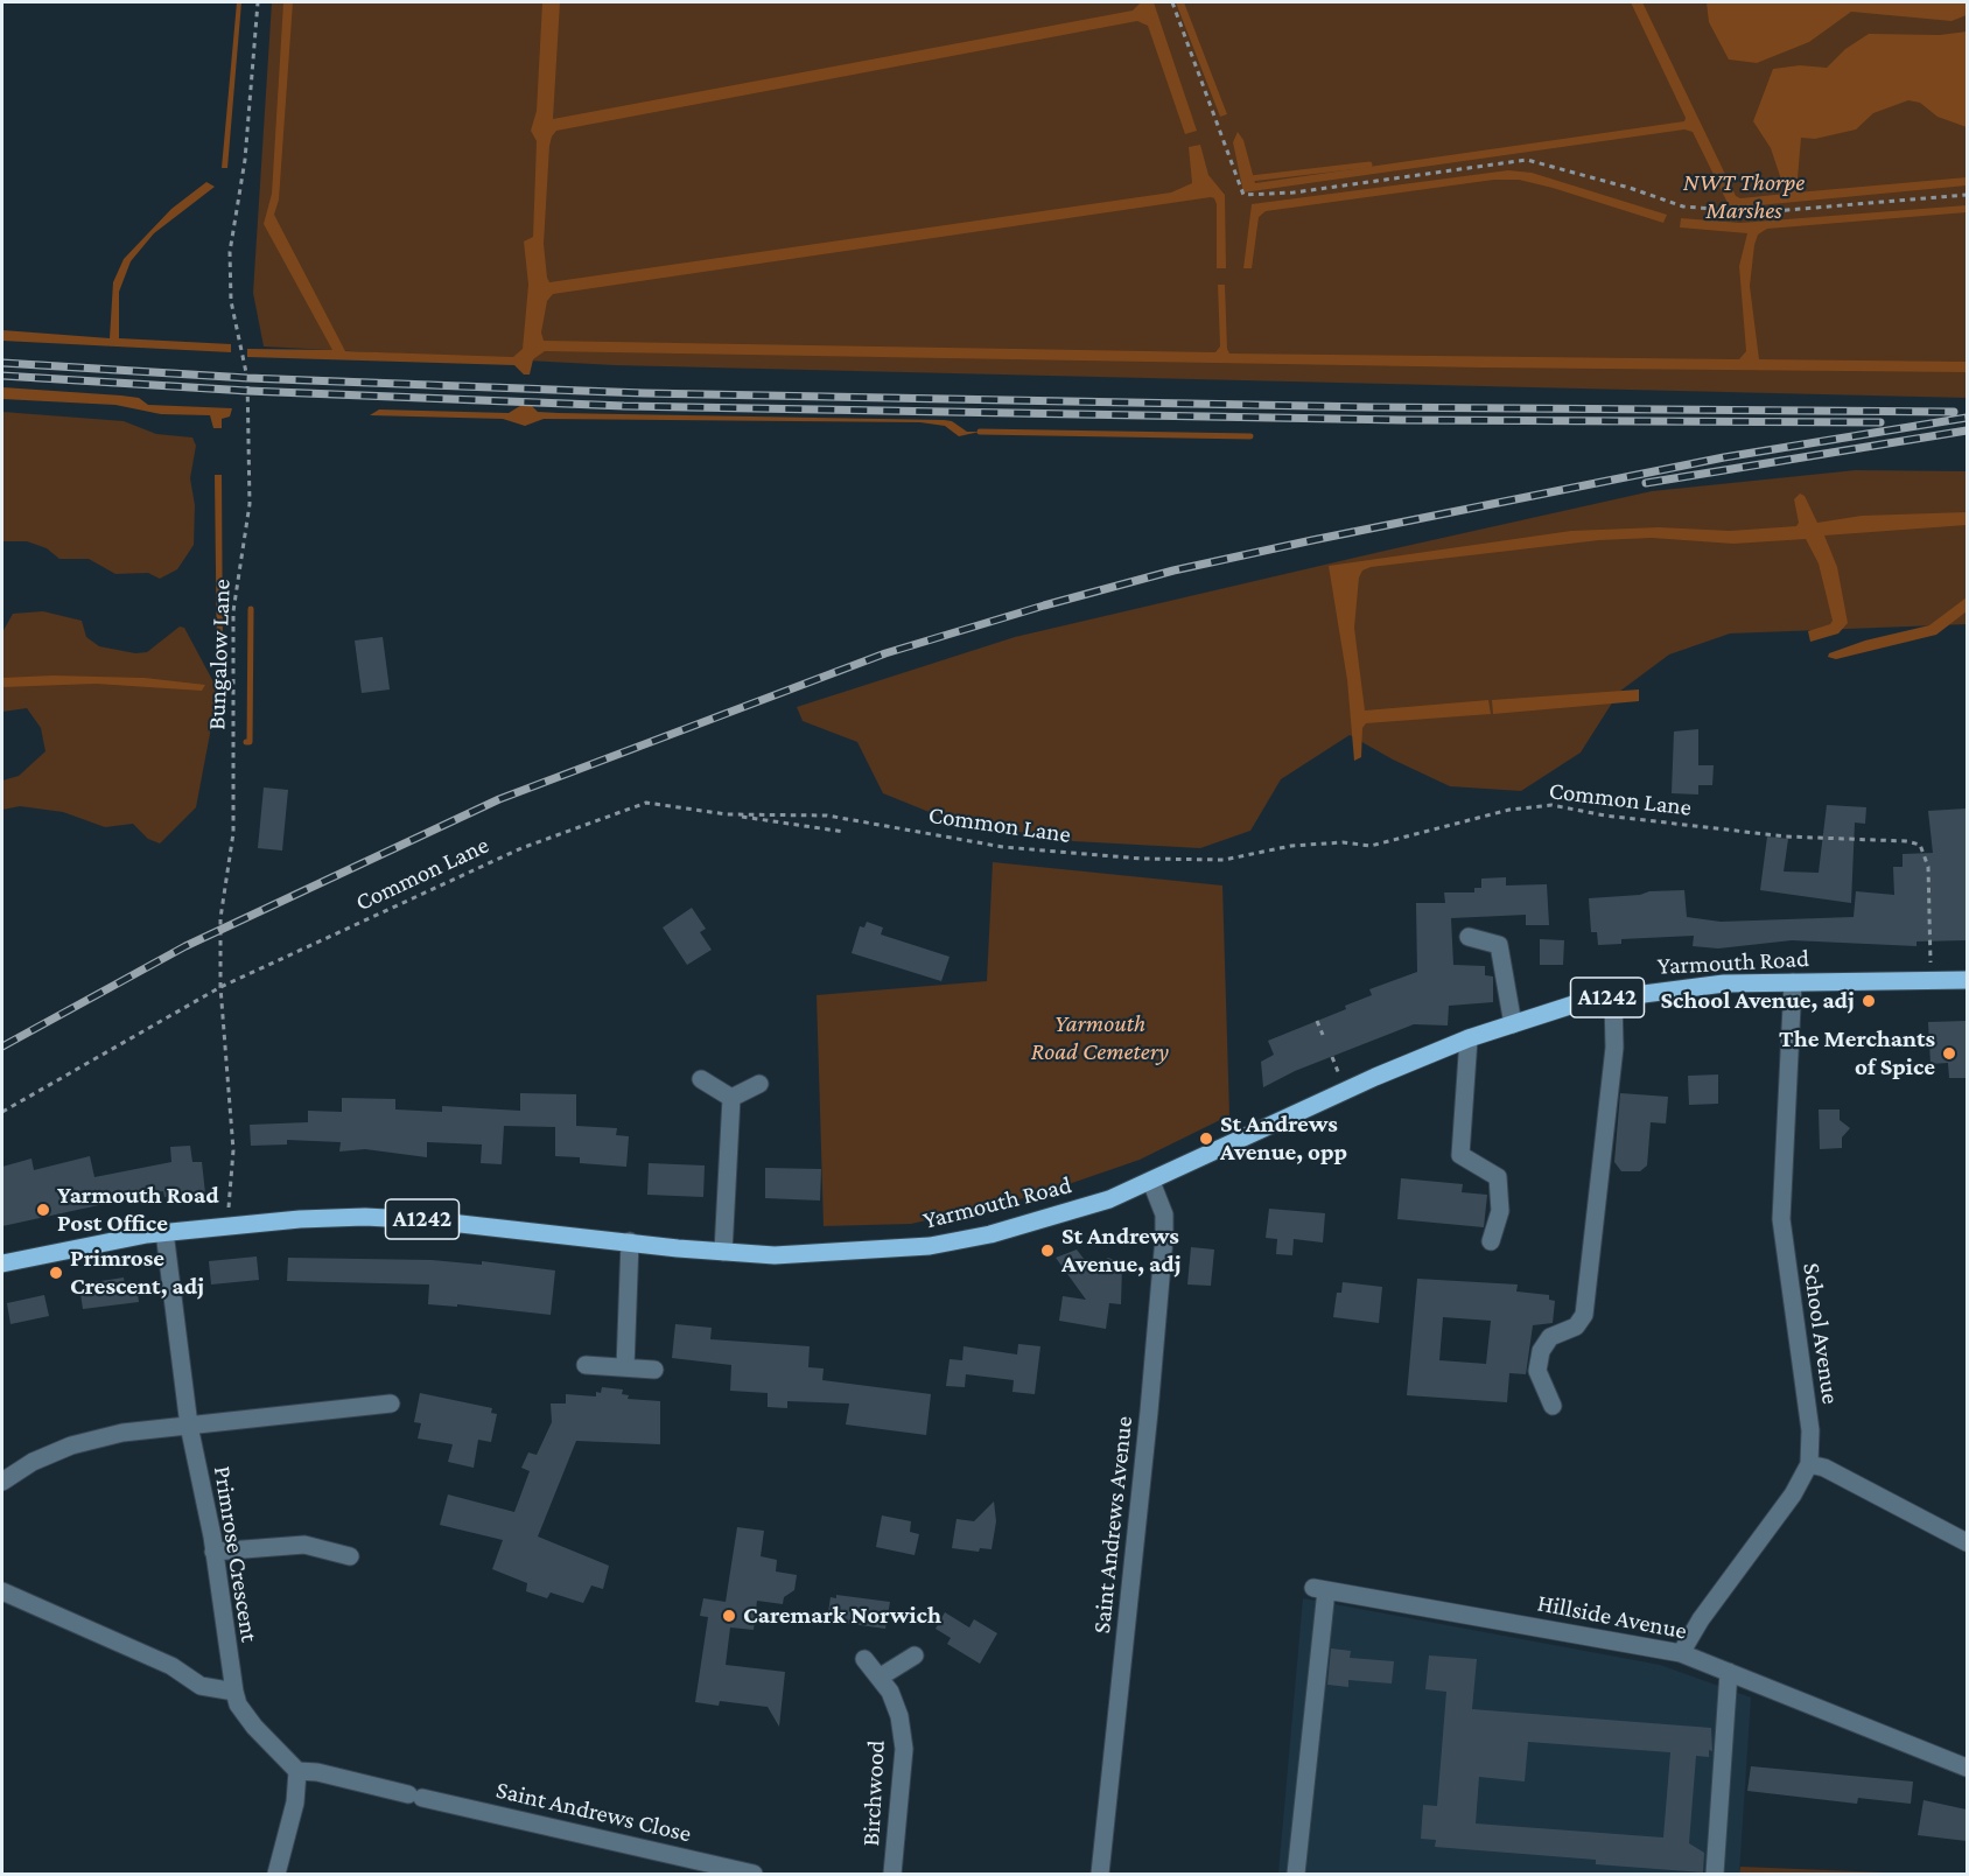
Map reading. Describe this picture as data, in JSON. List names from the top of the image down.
{
  "streets": {
    "main road": ["Yarmouth Road", "A1242"],
    "street": [
      "School Avenue",
      "Saint Andrews Avenue",
      "Primrose Crescent",
      "Hillside Avenue",
      "Birchwood",
      "Saint Andrews Close"
    ],
    "path": ["Bungalow Lane", "Common Lane"]
  },
  "crossings": [
    ["Bungalow Lane", "Common Lane"],
    ["Bungalow Lane", "Yarmouth Road"],
    ["Common Lane", "Yarmouth Road"],
    ["Yarmouth Road", "School Avenue"],
    ["Yarmouth Road", "Saint Andrews Avenue"],
    ["Yarmouth Road", "Primrose Crescent"],
    ["School Avenue", "Hillside Avenue"],
    ["Primrose Crescent", "Saint Andrews Close"]
  ],
  "parks": ["NWT Thorpe Marshes", "Yarmouth Road Cemetery"],
  "places": [
    "School Avenue, adj",
    "The Merchants of Spice",
    "St Andrews Avenue, opp",
    "Yarmouth Road Post Office",
    "St Andrews Avenue, adj",
    "Primrose Crescent, adj",
    "Caremark Norwich"
  ]
}
